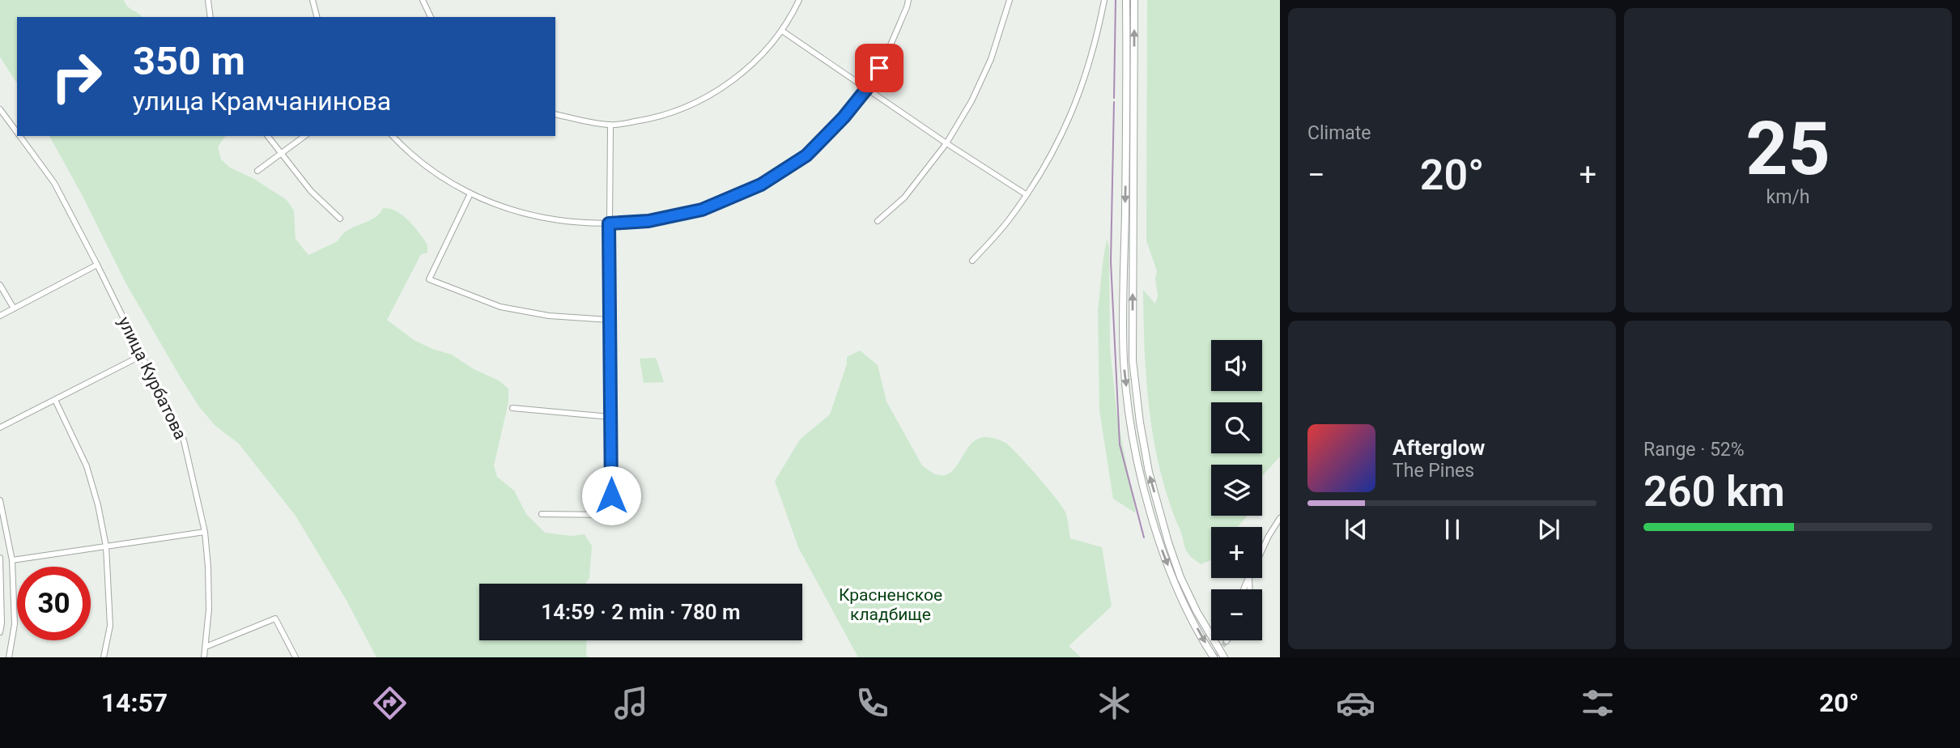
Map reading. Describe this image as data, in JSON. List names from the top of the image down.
{
  "streets": {
    "street": ["улица Курбатова"]
  },
  "parks": ["Красненское кладбище"],
  "page": {
    "tile": [
      "Climate",
      ["25", "km/h"],
      ["Range · 52%", "260 km"]
    ],
    "turn": ["350 m", "улица Крамчанинова"],
    "heat": ["−", "20°", "+"],
    "map_buttons": ["+", "−"],
    "song": ["Afterglow", "The Pines"],
    "limit": "30",
    "trip": "14:59 · 2 min · 780 m",
    "tabs": ["14:57", "20°"]
  }
}
